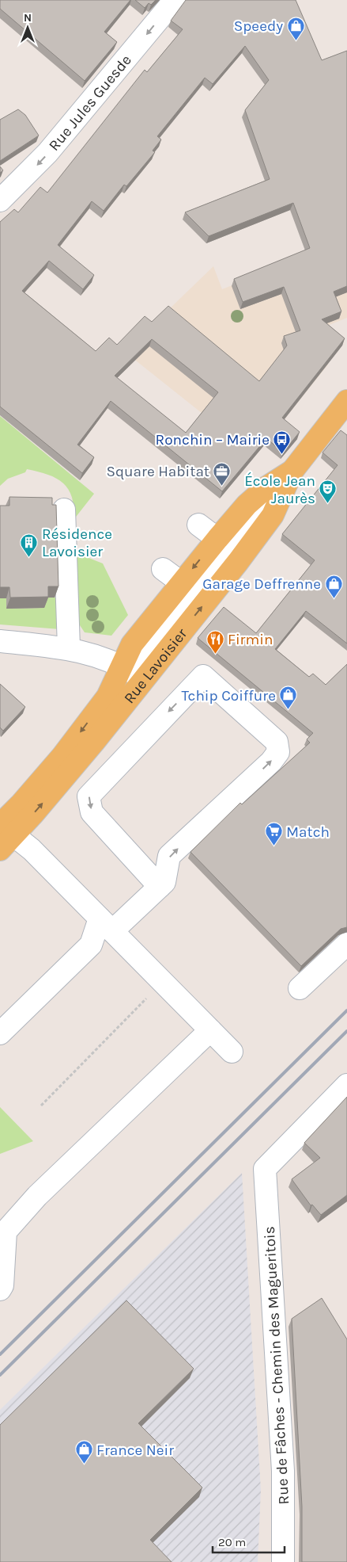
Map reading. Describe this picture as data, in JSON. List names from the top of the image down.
{
  "streets": {
    "main road": ["Rue Lavoisier"],
    "street": ["Rue Jules Guesde", "Rue de Fâches - Chemin des Magueritois"]
  },
  "one_way": ["Rue Jules Guesde"],
  "places": {
    "shop": [
      "Speedy",
      "Garage Deffrenne",
      "Tchip Coiffure",
      "France Neir"
    ],
    "bus stop": ["Ronchin – Mairie"],
    "office": ["Square Habitat"],
    "theatre": ["École Jean Jaurès"],
    "building": ["Résidence Lavoisier"],
    "restaurant": ["Firmin"],
    "supermarket": ["Match"]
  },
  "scale_bar": "20 m",
  "north": "top"
}
